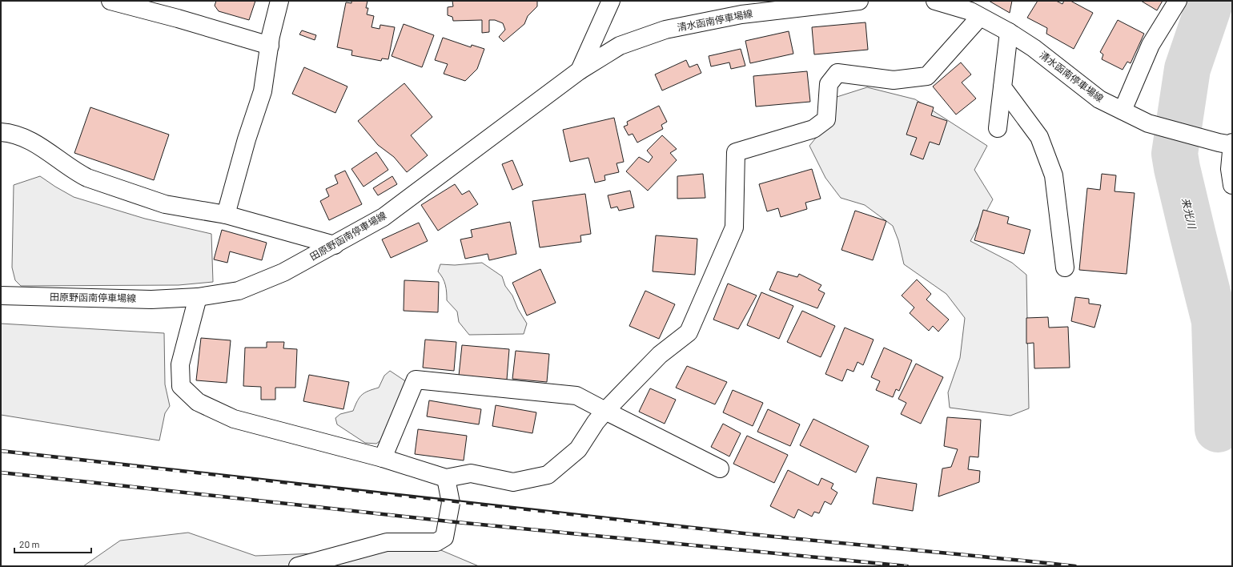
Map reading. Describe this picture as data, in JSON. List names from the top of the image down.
{
  "streets": {
    "street": ["清水函南停車場線", "田原野函南停車場線"]
  },
  "crossings": [
    ["清水函南停車場線", "田原野函南停車場線"]
  ],
  "water": ["来光川"],
  "scale_bar": "20 m"
}
